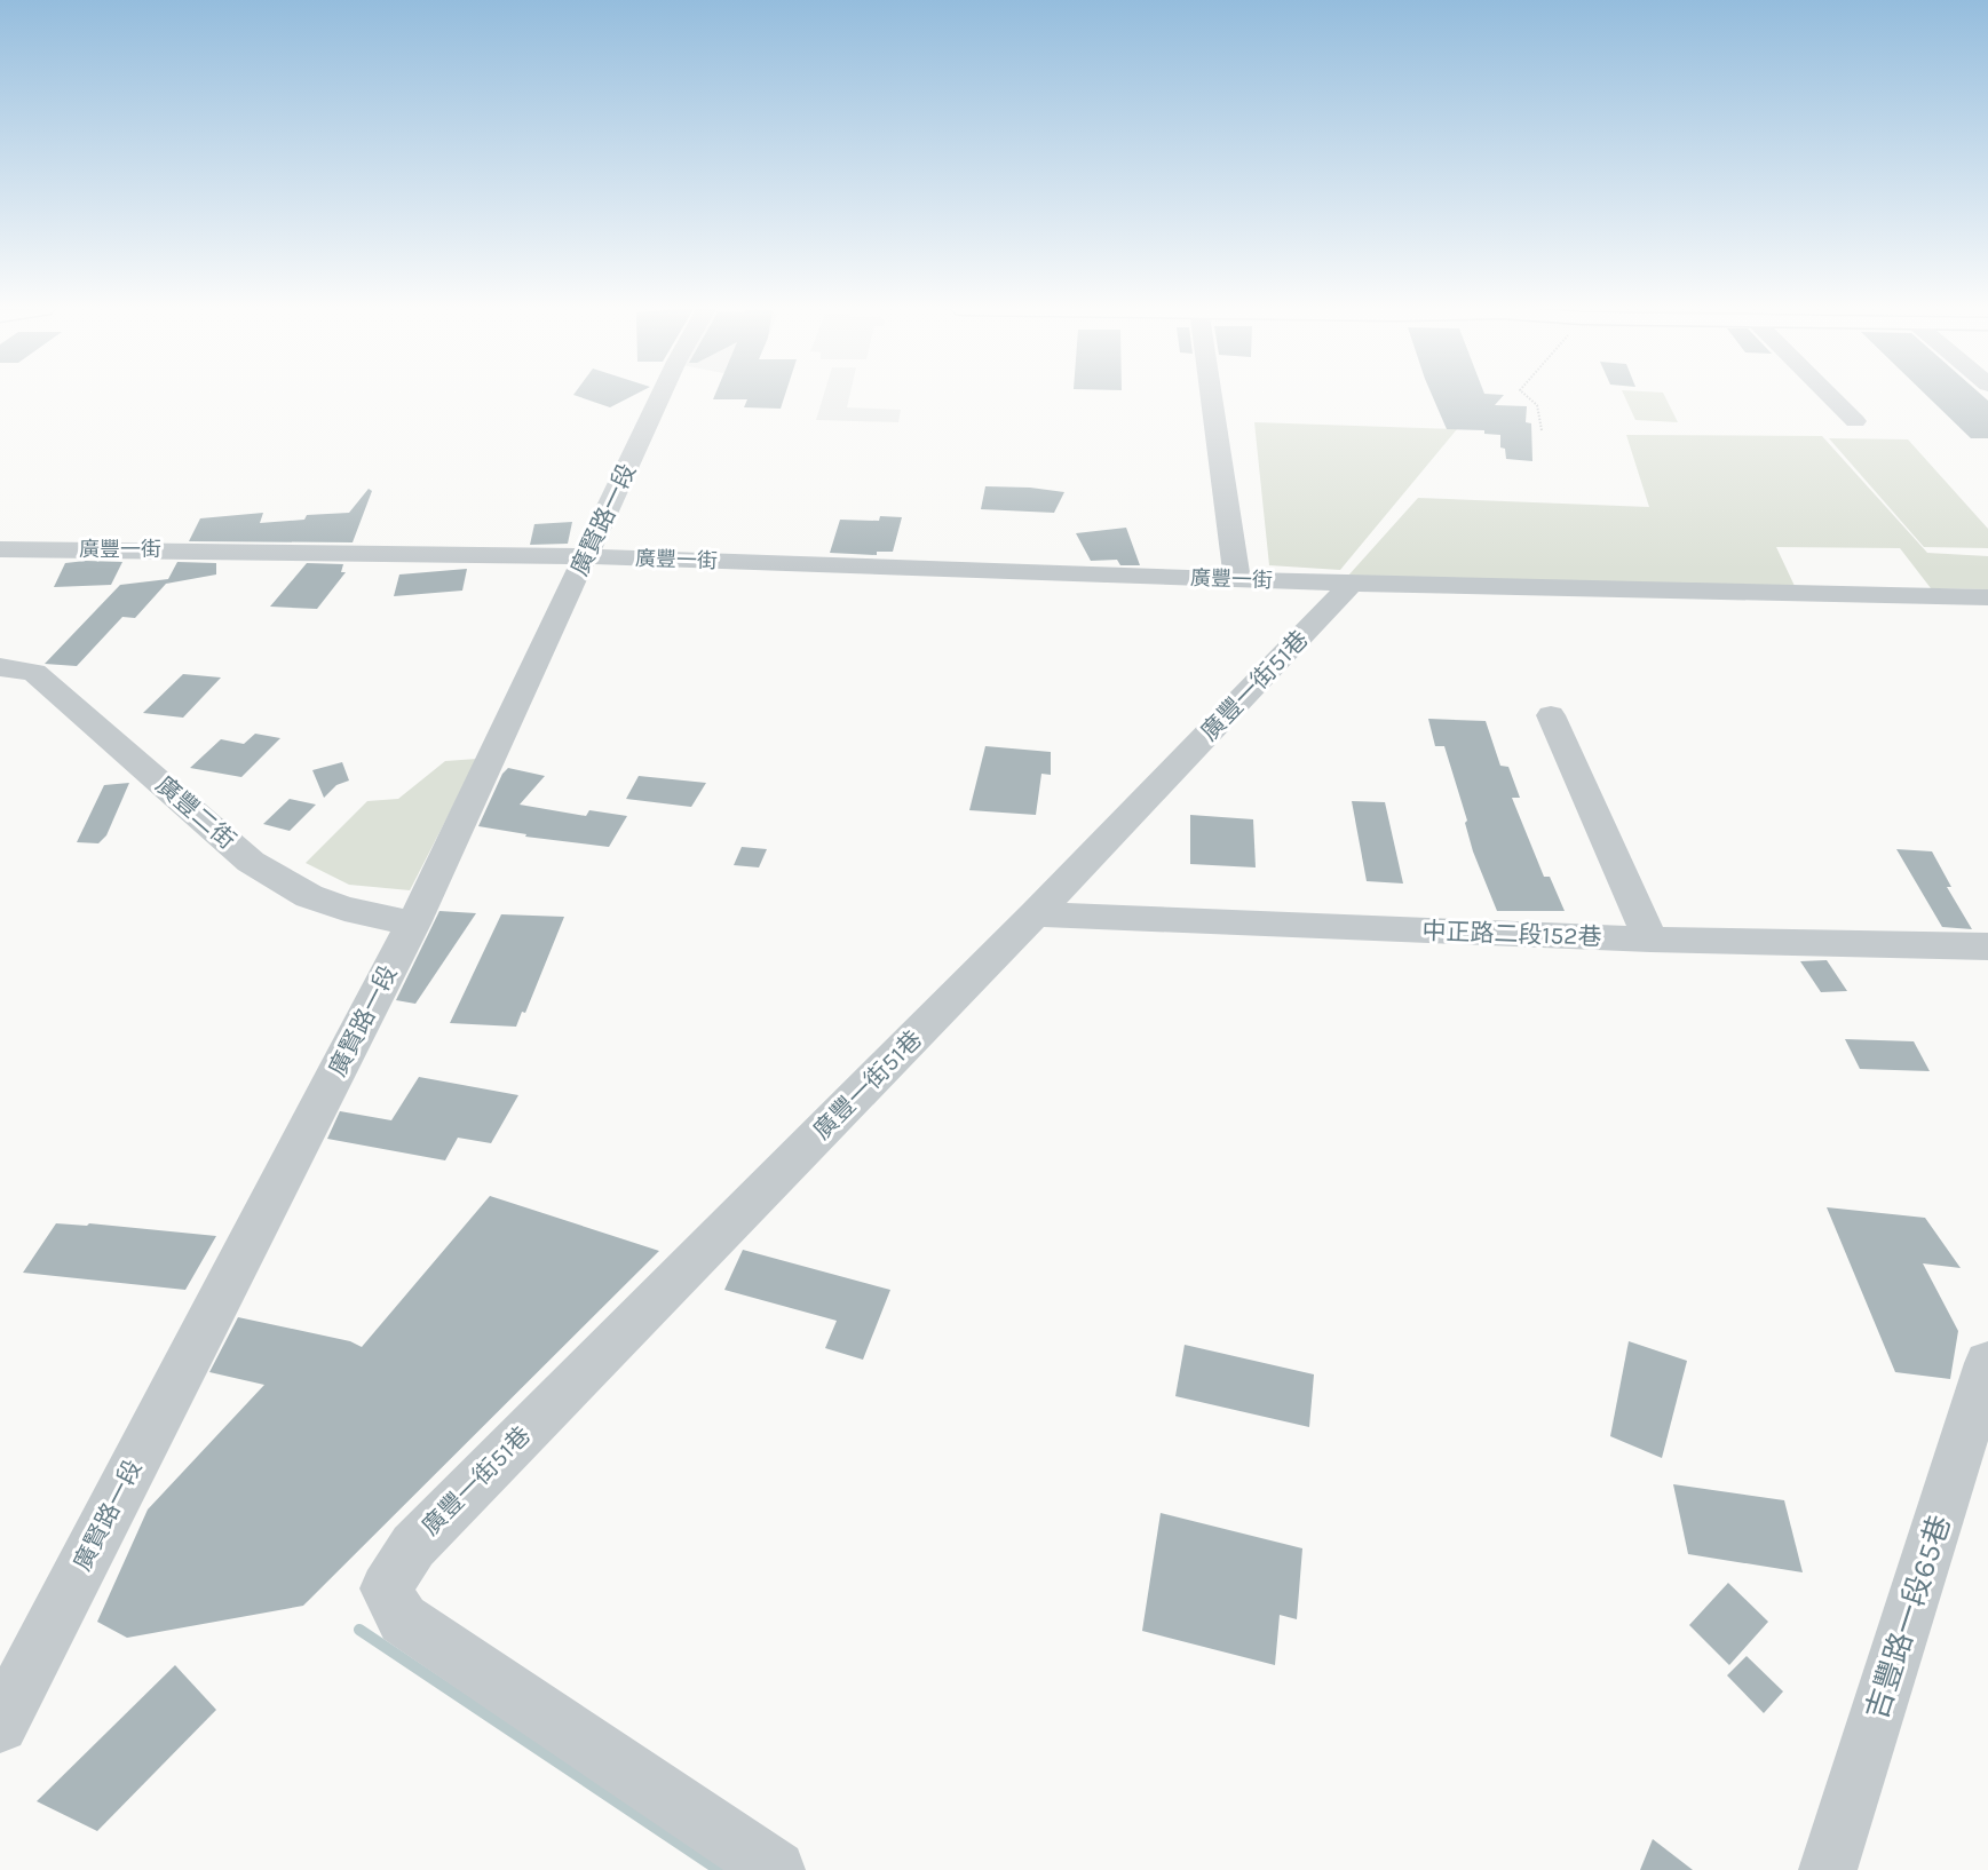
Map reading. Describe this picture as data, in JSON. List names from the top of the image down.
{
  "streets": {
    "street": [
      "廣賢路一段",
      "廣豐一街",
      "廣豐一街51巷",
      "廣豐二街",
      "中正路二段152巷",
      "吉豐路一段65巷"
    ]
  },
  "crossings": [
    ["廣賢路一段", "廣豐一街"],
    ["廣賢路一段", "廣豐二街"],
    ["廣豐一街", "廣豐一街51巷"],
    ["廣豐一街51巷", "中正路二段152巷"]
  ]
}
